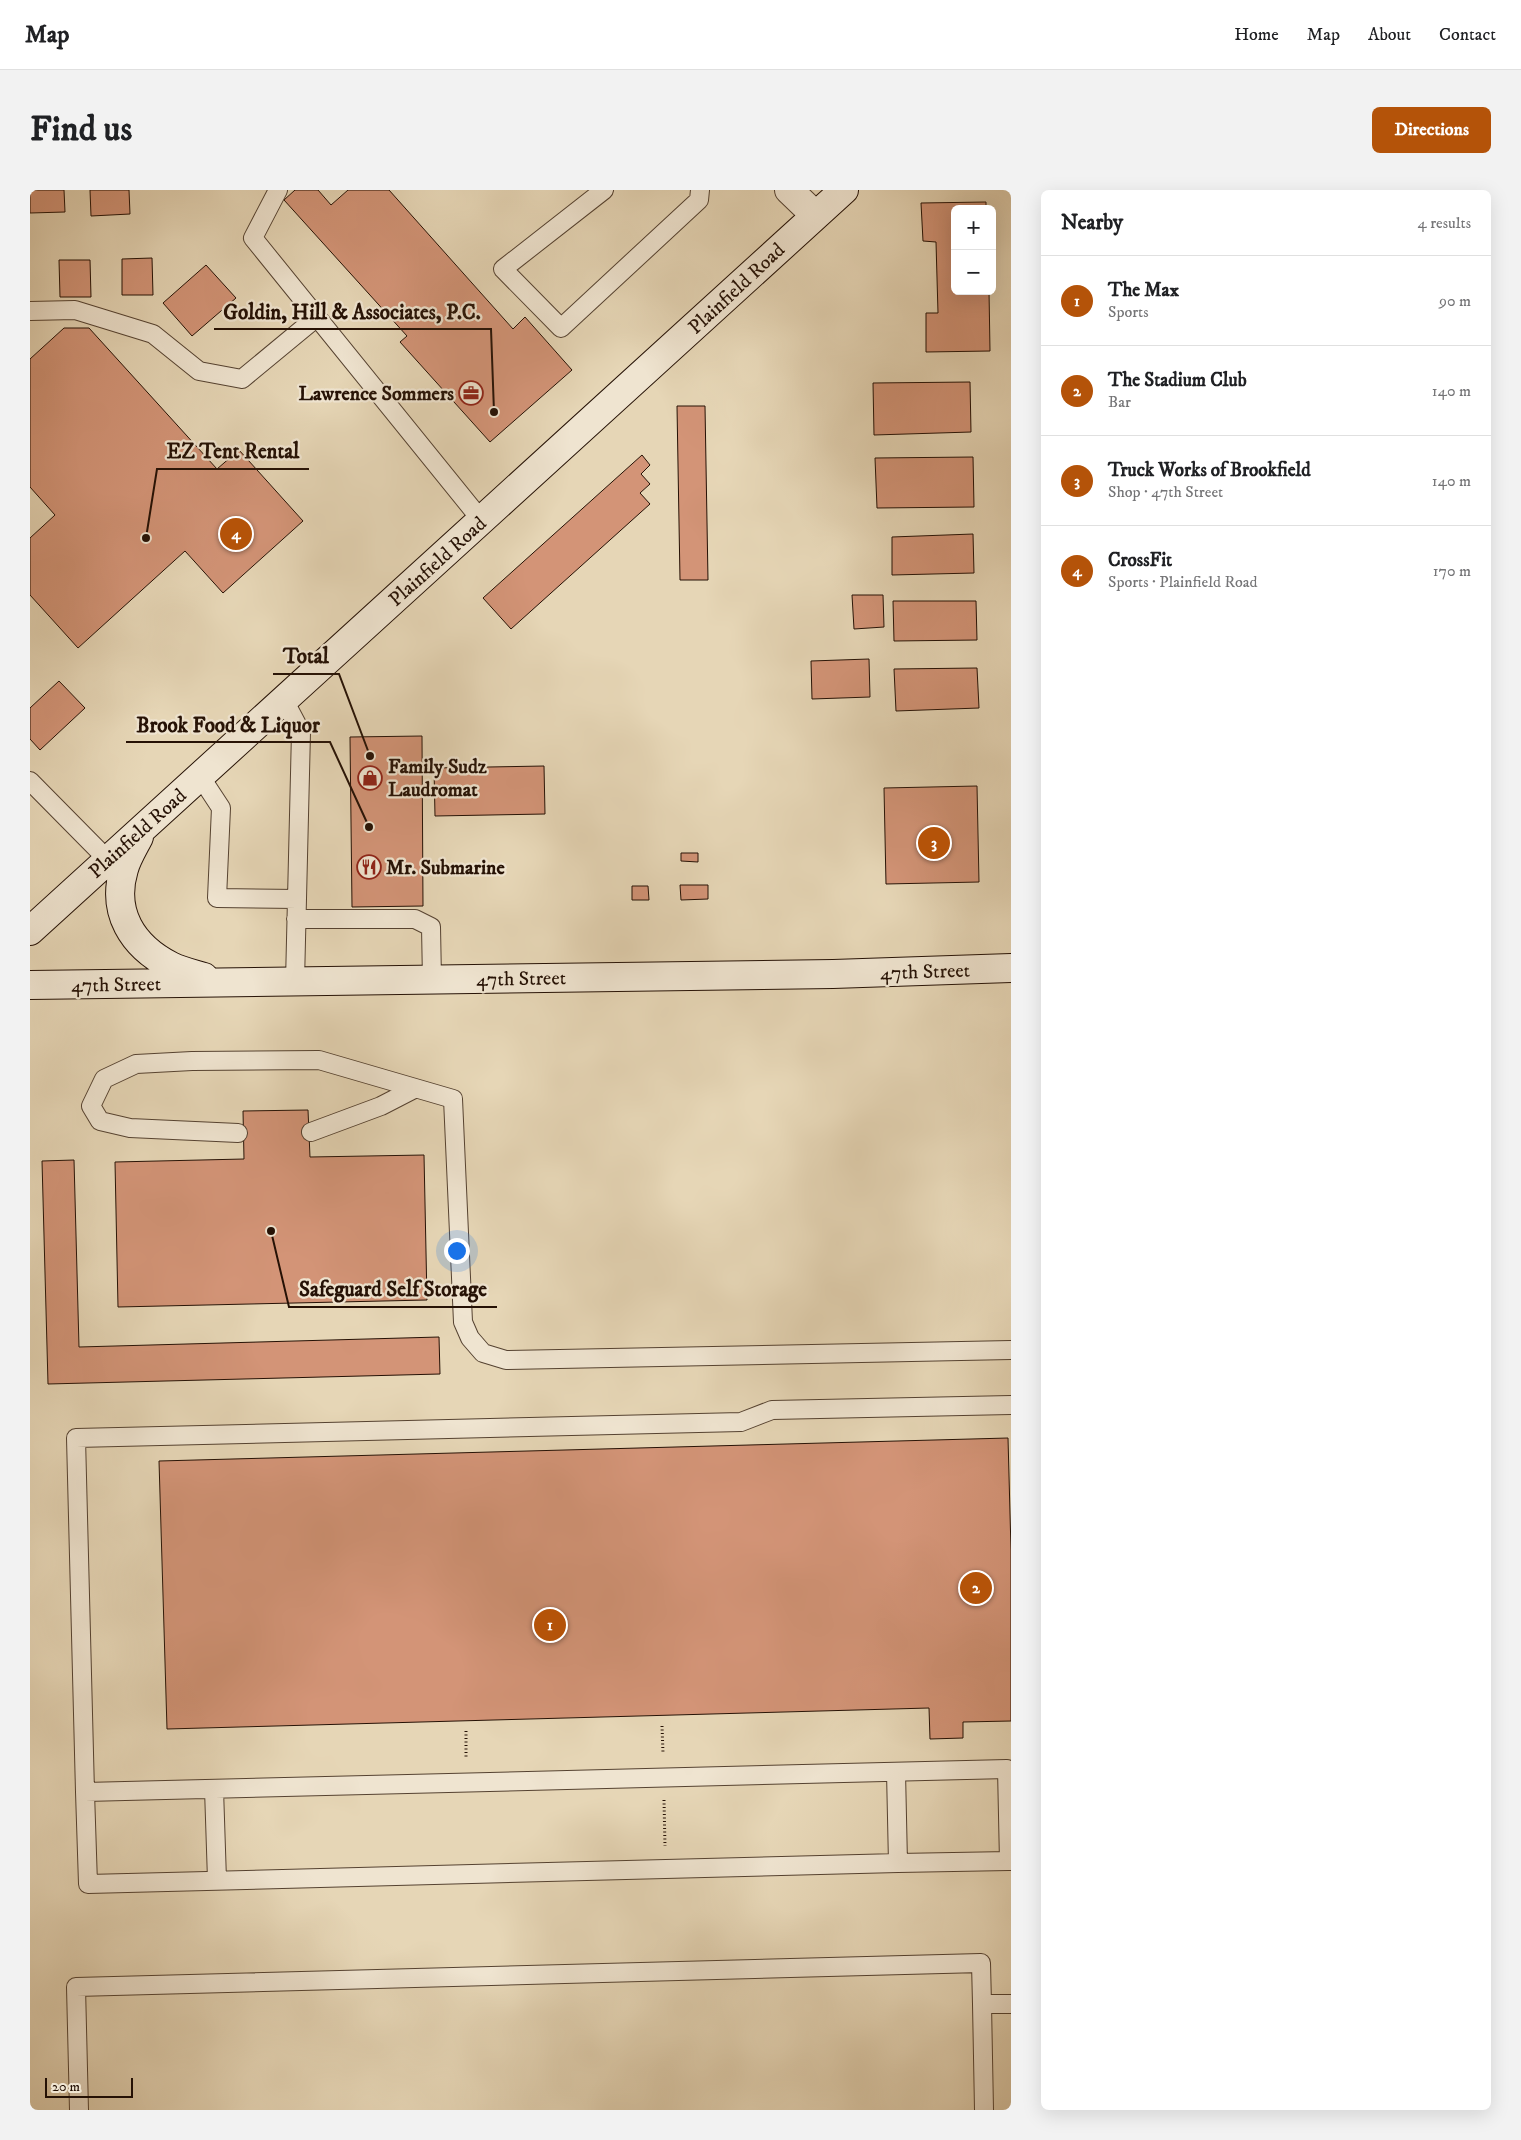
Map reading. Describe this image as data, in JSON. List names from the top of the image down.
{
  "streets": {
    "main road": ["Plainfield Road", "47th Street"]
  },
  "places": {
    "office": ["Lawrence Sommers"],
    "other": [
      "Goldin, Hill & Associates, P.C.",
      "EZ Tent Rental",
      "Total",
      "Brook Food & Liquor",
      "Safeguard Self Storage"
    ],
    "shop": ["Family Sudz Laudromat"],
    "restaurant": ["Mr. Submarine"]
  },
  "scale_bar": "20 m",
  "page": {
    "header": "Map",
    "nav": [
      "Home",
      "Map",
      "About",
      "Contact"
    ],
    "buttons": "Directions",
    "title": "Find us",
    "heading": ["Nearby", "4 results"],
    "map_buttons": ["+", "−"],
    "list": [
      {
        "mark": "1",
        "name": "The Max",
        "note": "Sports",
        "value": "90 m"
      },
      {
        "mark": "2",
        "name": "The Stadium Club",
        "note": "Bar",
        "value": "140 m"
      },
      {
        "mark": "3",
        "name": "Truck Works of Brookfield",
        "note": "Shop · 47th Street",
        "value": "140 m"
      },
      {
        "mark": "4",
        "name": "CrossFit",
        "note": "Sports · Plainfield Road",
        "value": "170 m"
      }
    ],
    "pins": [
      "4",
      "3",
      "2",
      "1"
    ],
    "scale": "20 m"
  }
}
